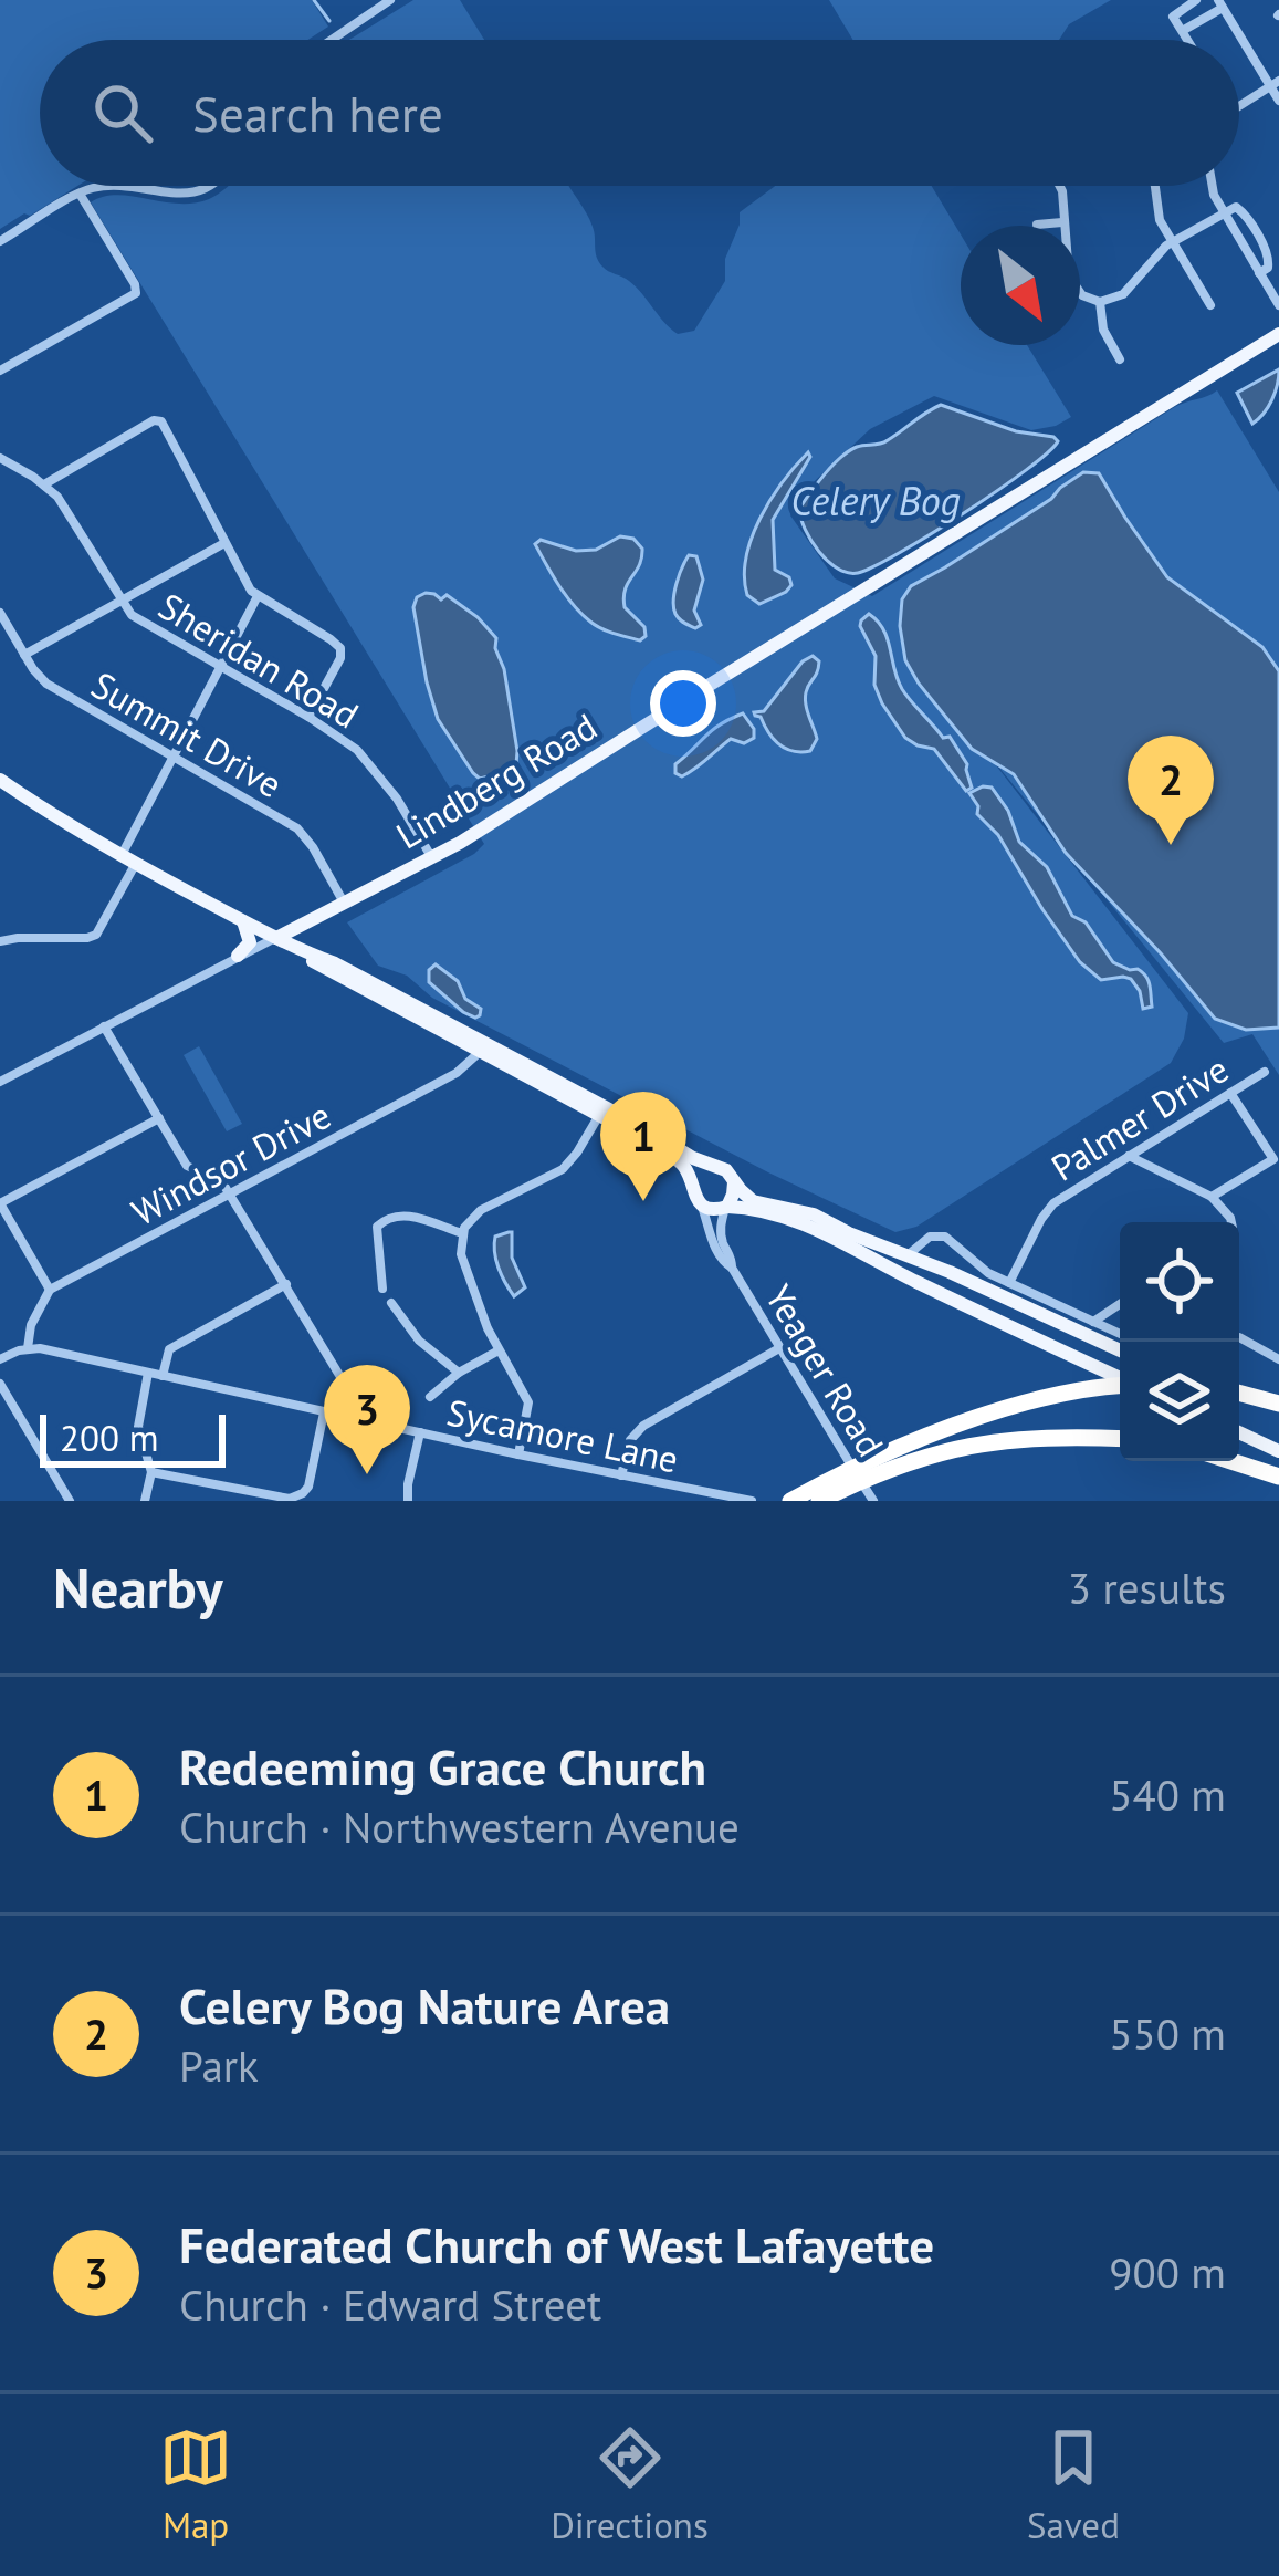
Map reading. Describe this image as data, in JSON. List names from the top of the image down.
{
  "streets": {
    "main road": ["Lindberg Road"],
    "street": [
      "Sheridan Road",
      "Summit Drive",
      "Palmer Drive",
      "Windsor Drive",
      "Yeager Road",
      "Sycamore Lane"
    ]
  },
  "crossings": [
    ["Sheridan Road", "Lindberg Road"],
    ["Summit Drive", "Lindberg Road"]
  ],
  "water": ["Celery Bog"],
  "scale_bar": "200 m",
  "north": "bottom right",
  "page": {
    "search": "Search here",
    "pins": ["2", "1", "3"],
    "scale": "200 m",
    "heading": ["Nearby", "3 results"],
    "list": [
      {
        "mark": "1",
        "name": "Redeeming Grace Church",
        "note": "Church · Northwestern Avenue",
        "value": "540 m"
      },
      {
        "mark": "2",
        "name": "Celery Bog Nature Area",
        "note": "Park",
        "value": "550 m"
      },
      {
        "mark": "3",
        "name": "Federated Church of West Lafayette",
        "note": "Church · Edward Street",
        "value": "900 m"
      }
    ],
    "nav": ["Map", "Directions", "Saved"]
  }
}
